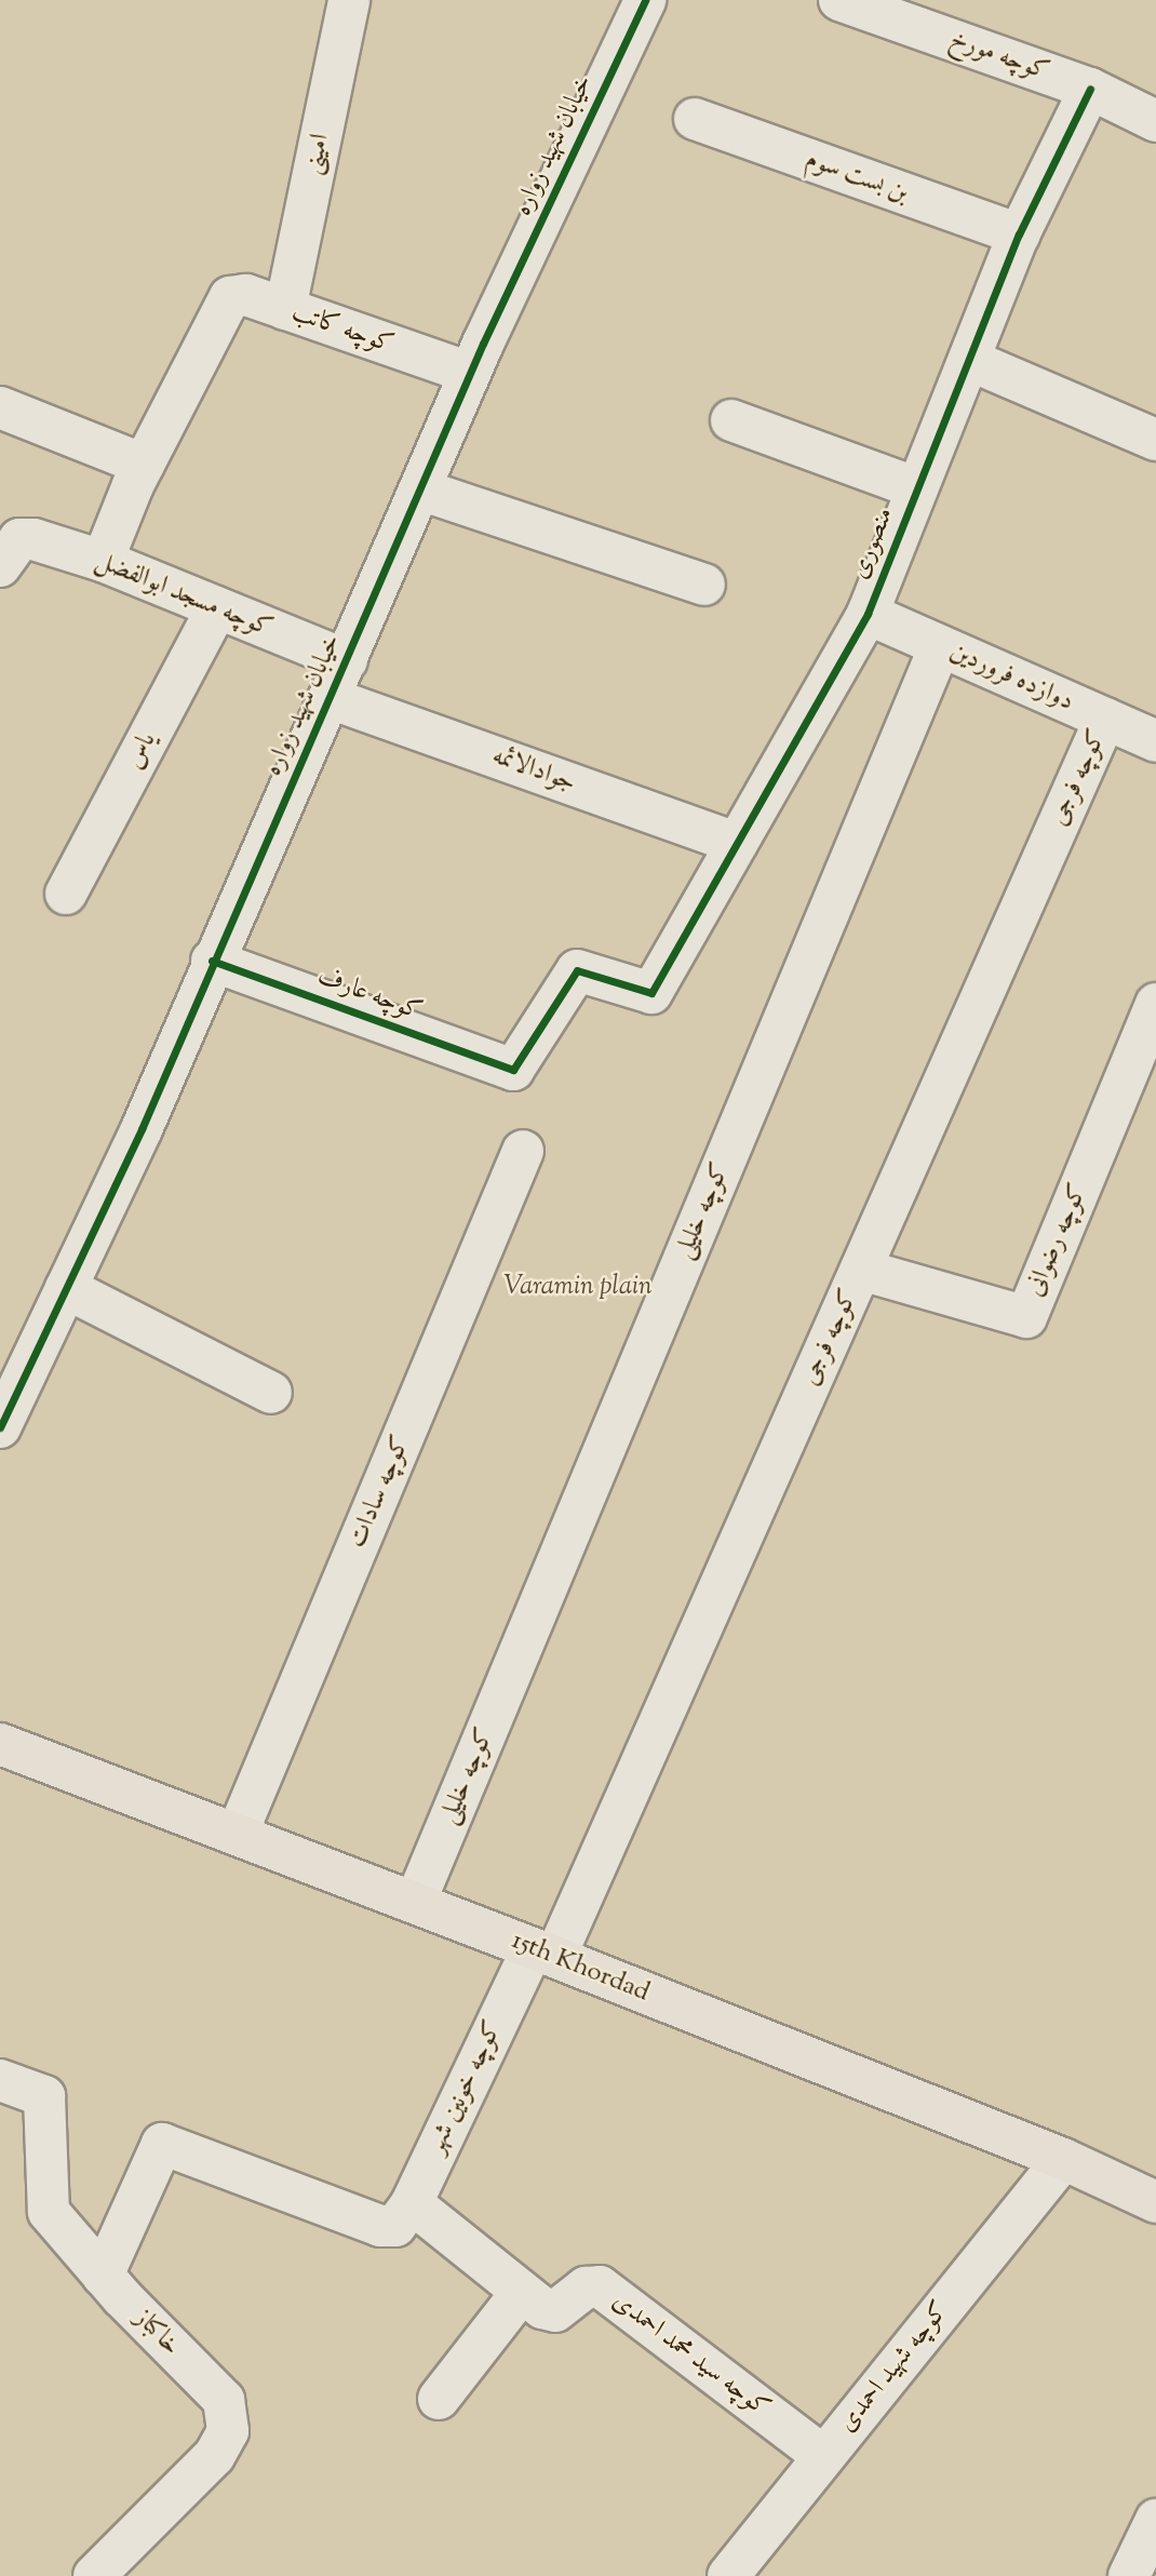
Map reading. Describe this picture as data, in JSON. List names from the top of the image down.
{
  "streets": {
    "main road": ["15th Khordad"],
    "street": [
      "کوچه مورخ",
      "خیابان شهید زواره",
      "امینی",
      "بن بست سوم",
      "کوچه کاتب",
      "منصوری",
      "کوچه مسجد ابوالفضل",
      "دوازده فروردین",
      "یاس",
      "جوادالائمه",
      "کوچه فرجی",
      "کوچه عارف",
      "کوچه خلیلی",
      "کوچه رضوانی",
      "کوچه سادات",
      "کوچه خونین شهر",
      "خاکباز",
      "کوچه سید محمد احمدی",
      "کوچه شهید احمدی"
    ]
  },
  "crossings": [
    ["کوچه مورخ", "منصوری"],
    ["خیابان شهید زواره", "کوچه مسجد ابوالفضل"],
    ["خیابان شهید زواره", "جوادالائمه"],
    ["خیابان شهید زواره", "کوچه عارف"],
    ["امینی", "کوچه کاتب"],
    ["بن بست سوم", "منصوری"],
    ["منصوری", "دوازده فروردین"],
    ["منصوری", "جوادالائمه"],
    ["منصوری", "کوچه عارف"],
    ["کوچه مسجد ابوالفضل", "یاس"],
    ["دوازده فروردین", "کوچه فرجی"],
    ["دوازده فروردین", "کوچه خلیلی"],
    ["کوچه فرجی", "کوچه رضوانی"],
    ["کوچه فرجی", "15th Khordad"],
    ["کوچه فرجی", "کوچه خونین شهر"],
    ["کوچه خلیلی", "15th Khordad"],
    ["کوچه سادات", "15th Khordad"],
    ["15th Khordad", "کوچه خونین شهر"],
    ["15th Khordad", "کوچه شهید احمدی"],
    ["کوچه خونین شهر", "کوچه سید محمد احمدی"],
    ["کوچه سید محمد احمدی", "کوچه شهید احمدی"]
  ],
  "parks": ["Varamin plain"]
}
